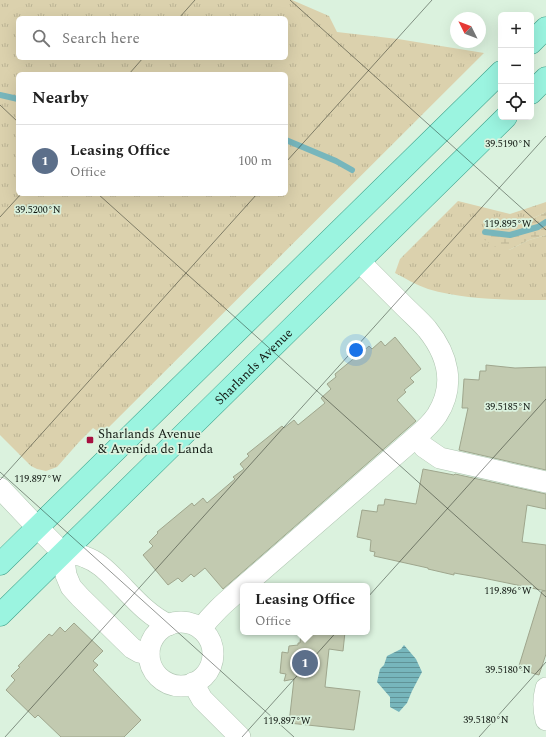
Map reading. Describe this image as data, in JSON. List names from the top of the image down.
{
  "streets": {
    "main road": ["Sharlands Avenue"]
  },
  "places": {
    "transit": ["Sharlands Avenue & Avenida de Landa"]
  },
  "north": "top left",
  "page": {
    "map_buttons": ["+", "−"],
    "search": "Search here",
    "heading": "Nearby",
    "list": [
      {
        "mark": "1",
        "name": "Leasing Office",
        "note": "Office",
        "value": "100 m"
      }
    ],
    "popup": ["Leasing Office", "Office"],
    "pins": "1"
  },
  "coordinates": [
    "39.5190°N",
    "39.5200°N",
    "119.895°W",
    "39.5185°N",
    "119.897°W",
    "119.896°W",
    "39.5180°N"
  ]
}
